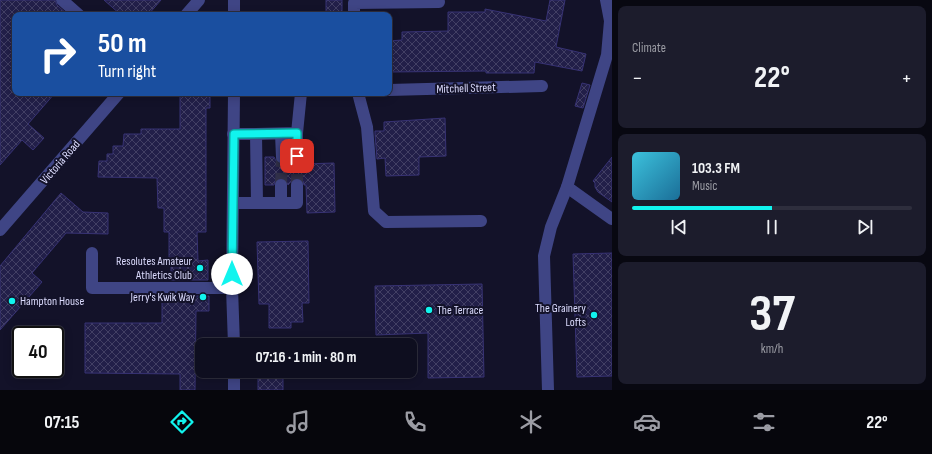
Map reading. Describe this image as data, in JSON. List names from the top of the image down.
{
  "streets": {
    "street": ["Mitchell Street", "Victoria Road"]
  },
  "places": [
    "Resolutes Amateur Athletics Club",
    "Jerry's Kwik Way",
    "Hampton House",
    "The Terrace",
    "The Grainery Lofts"
  ],
  "page": {
    "tile": [
      "Climate",
      ["37", "km/h"]
    ],
    "turn": ["50 m", "Turn right"],
    "heat": ["−", "22°", "+"],
    "song": ["103.3 FM", "Music"],
    "limit": "40",
    "trip": "07:16 · 1 min · 80 m",
    "tabs": ["07:15", "22°"]
  }
}
